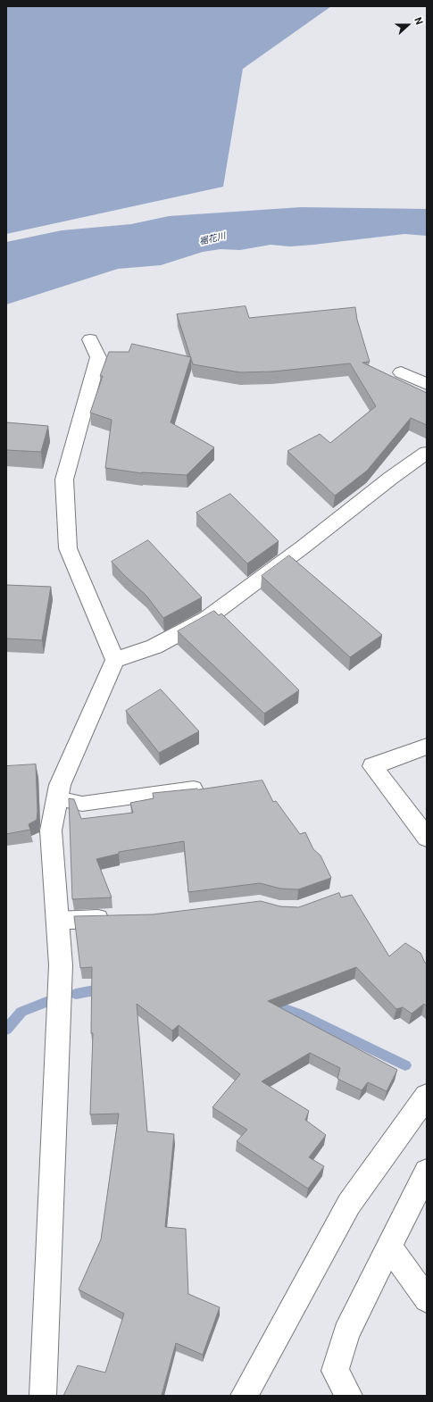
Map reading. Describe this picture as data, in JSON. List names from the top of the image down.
{
  "water": ["裾花川"],
  "north": "right"
}
